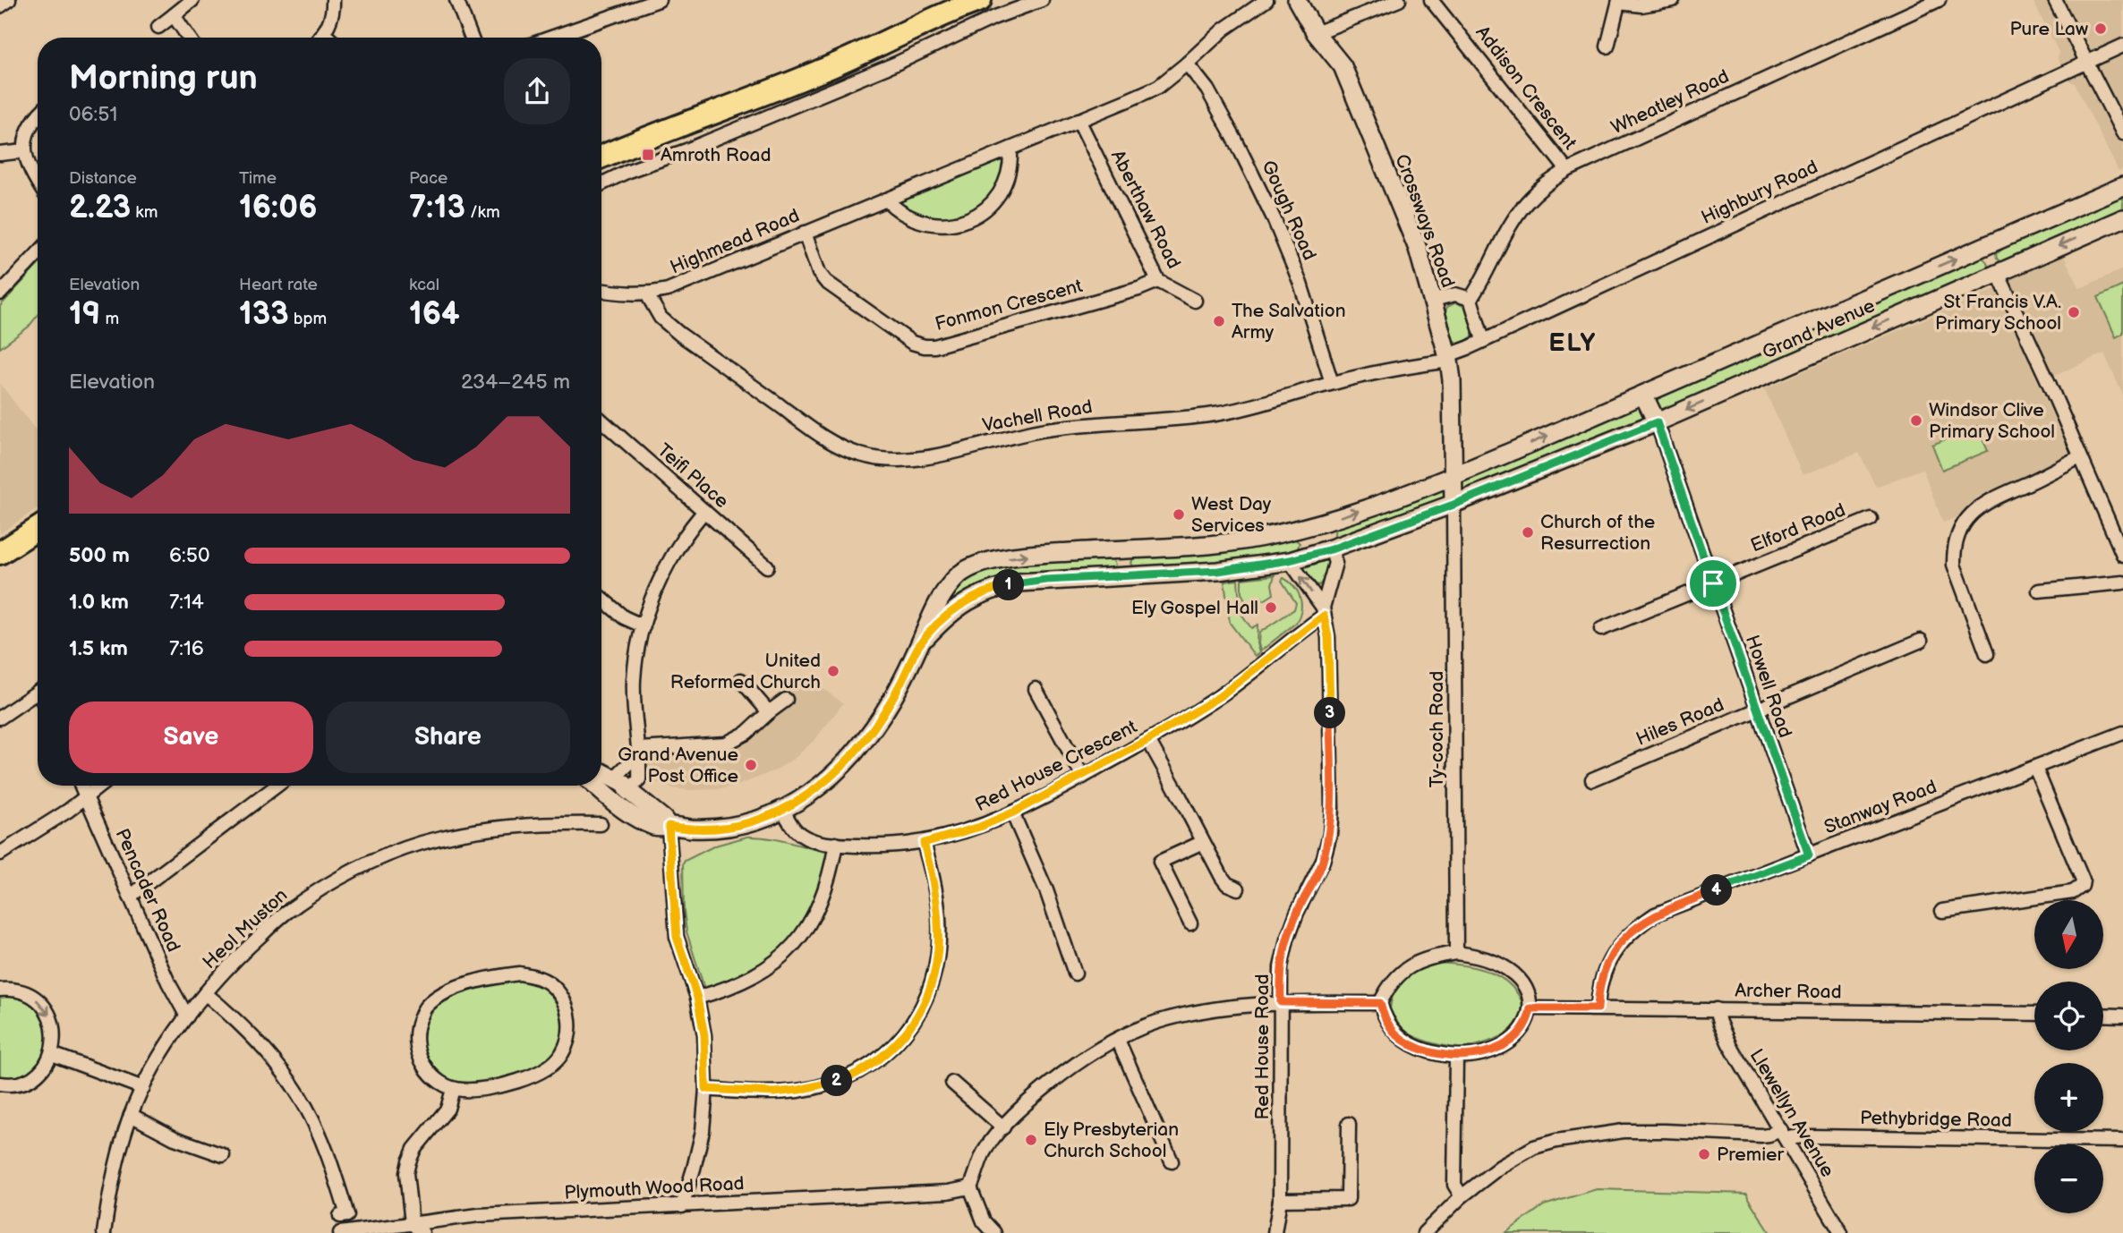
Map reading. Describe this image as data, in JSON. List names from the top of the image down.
{
  "streets": {
    "street": [
      "Addison Crescent",
      "Wheatley Road",
      "Highbury Road",
      "Aberthaw Road",
      "Gough Road",
      "Crossways Road",
      "Highmead Road",
      "Fonmon Crescent",
      "Grand Avenue",
      "Vachell Road",
      "Teifi Place",
      "Elford Road",
      "Howell Road",
      "Hiles Road",
      "Ty-coch Road",
      "Red House Crescent",
      "Stanway Road",
      "Pencader Road",
      "Heol Muston",
      "Archer Road",
      "Red House Road",
      "Llewellyn Avenue",
      "Pethybridge Road",
      "Plymouth Wood Road"
    ]
  },
  "crossings": [
    ["Addison Crescent", "Wheatley Road"],
    ["Highbury Road", "Crossways Road"],
    ["Highbury Road", "Vachell Road"],
    ["Aberthaw Road", "Highmead Road"],
    ["Aberthaw Road", "Fonmon Crescent"],
    ["Gough Road", "Highmead Road"],
    ["Gough Road", "Vachell Road"],
    ["Crossways Road", "Grand Avenue"],
    ["Crossways Road", "Vachell Road"],
    ["Highmead Road", "Fonmon Crescent"],
    ["Highmead Road", "Vachell Road"],
    ["Grand Avenue", "Howell Road"],
    ["Grand Avenue", "Ty-coch Road"],
    ["Grand Avenue", "Red House Crescent"],
    ["Grand Avenue", "Red House Road"],
    ["Elford Road", "Howell Road"],
    ["Howell Road", "Hiles Road"],
    ["Howell Road", "Stanway Road"],
    ["Ty-coch Road", "Archer Road"],
    ["Red House Crescent", "Red House Road"],
    ["Stanway Road", "Archer Road"],
    ["Pencader Road", "Heol Muston"],
    ["Archer Road", "Llewellyn Avenue"],
    ["Llewellyn Avenue", "Pethybridge Road"]
  ],
  "districts": ["ELY"],
  "places": {
    "other": [
      "Pure Law",
      "St Francis V.A. Primary School",
      "The Salvation Army",
      "Windsor Clive Primary School",
      "West Day Services",
      "Church of the Resurrection",
      "Ely Gospel Hall",
      "United Reformed Church",
      "Grand Avenue Post Office",
      "Ely Presbyterian Church School",
      "Premier"
    ],
    "transit": ["Amroth Road"]
  },
  "north": "bottom",
  "page": {
    "heading": ["Morning run", "06:51"],
    "stats": [
      ["Distance", "2.23 km"],
      ["Time", "16:06"],
      ["Pace", "7:13 /km"],
      ["Elevation", "19 m"],
      ["Heart rate", "133 bpm"],
      ["kcal", "164"]
    ],
    "chart": ["Elevation", "234–245 m"],
    "list": [
      {
        "name": "500 m",
        "note": "6:50"
      },
      {
        "name": "1.0 km",
        "note": "7:14"
      },
      {
        "name": "1.5 km",
        "note": "7:16"
      }
    ],
    "pins": [
      "1",
      "3",
      "4",
      "2"
    ],
    "buttons": ["Save", "Share"],
    "map_buttons": ["+", "−"]
  }
}
